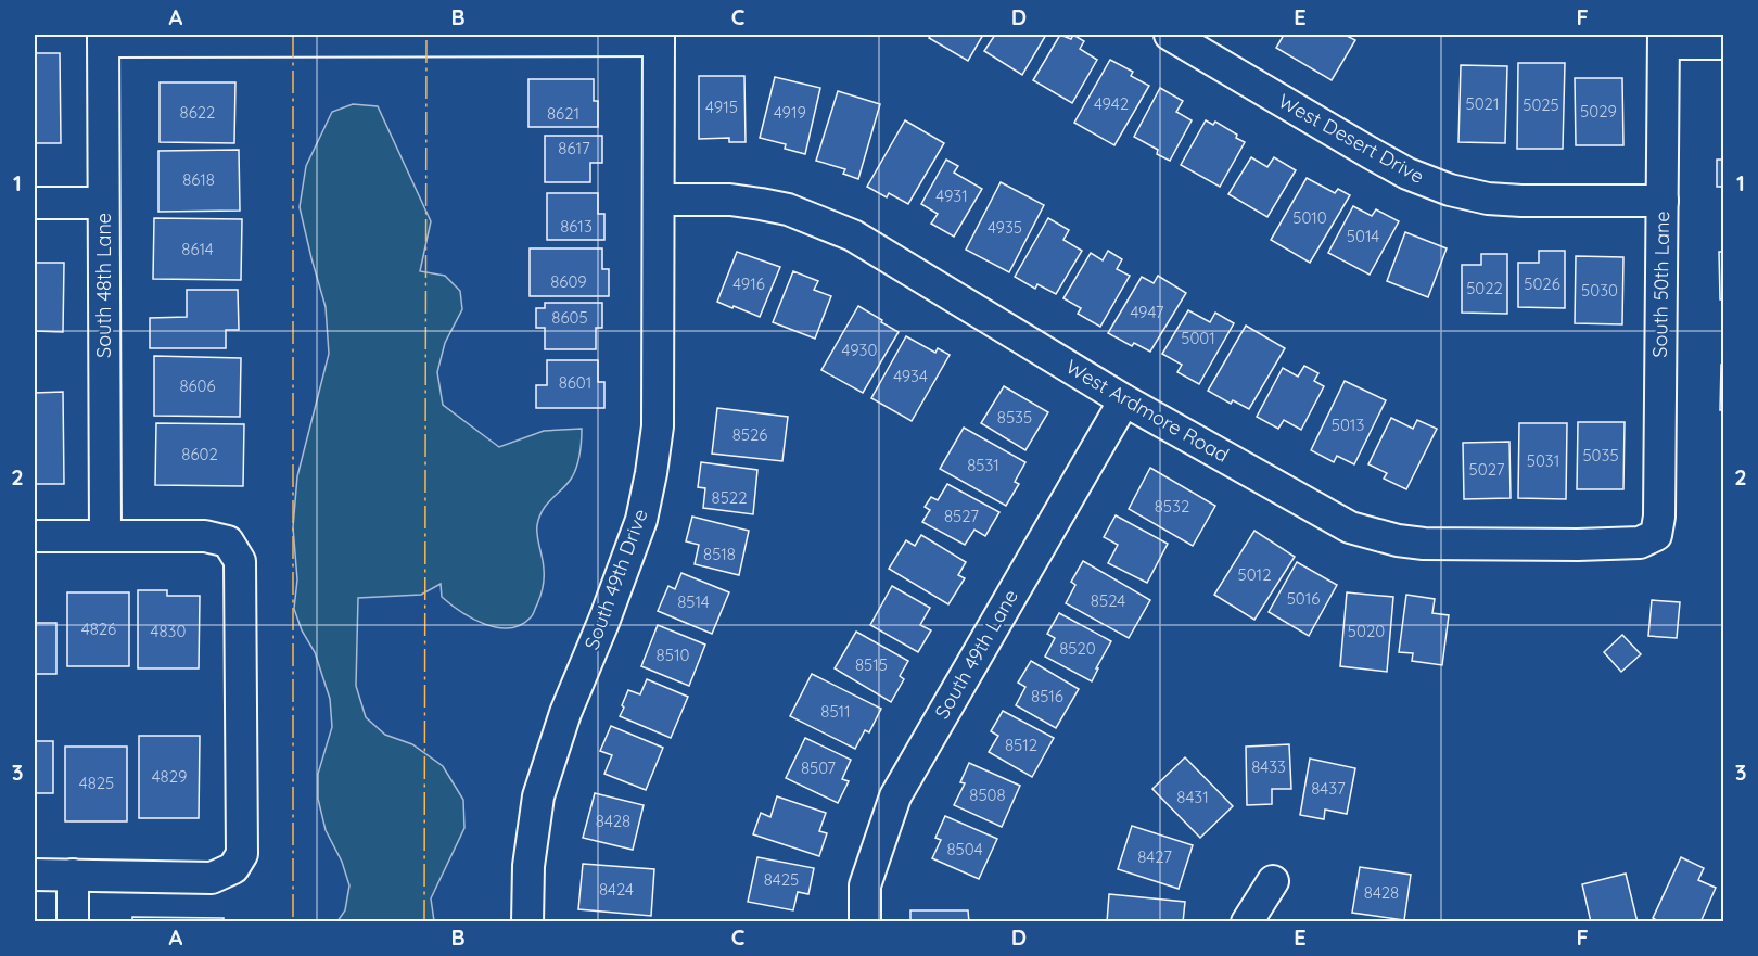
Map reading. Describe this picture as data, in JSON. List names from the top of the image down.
{
  "streets": {
    "street": [
      "West Desert Drive",
      "South 50th Lane",
      "South 48th Lane",
      "West Ardmore Road",
      "South 49th Drive",
      "South 49th Lane"
    ]
  },
  "crossings": [
    ["West Desert Drive", "South 50th Lane"],
    ["South 50th Lane", "West Ardmore Road"],
    ["West Ardmore Road", "South 49th Drive"],
    ["West Ardmore Road", "South 49th Lane"]
  ],
  "house_numbers": [
    "4942",
    "5021",
    "5025",
    "4915",
    "5029",
    "8622",
    "4919",
    "8621",
    "8617",
    "8618",
    "4931",
    "5010",
    "8613",
    "4935",
    "5014",
    "8614",
    "8609",
    "4916",
    "5026",
    "5022",
    "5030",
    "4947",
    "8605",
    "5001",
    "4930",
    "4934",
    "8601",
    "8606",
    "8535",
    "5013",
    "8526",
    "8602",
    "5035",
    "5031",
    "8531",
    "5027",
    "8522",
    "8532",
    "8527",
    "8518",
    "5012",
    "5016",
    "8524",
    "8514",
    "4826",
    "4830",
    "5020",
    "8520",
    "8510",
    "8515",
    "8516",
    "8511",
    "8512",
    "8433",
    "8507",
    "4829",
    "4825",
    "8437",
    "8508",
    "8431",
    "8428",
    "8504",
    "8427",
    "8425",
    "8424",
    "8428"
  ],
  "grid": {
    "columns": [
      "A",
      "B",
      "C",
      "D",
      "E",
      "F"
    ],
    "rows": ["1", "2", "3"]
  }
}
